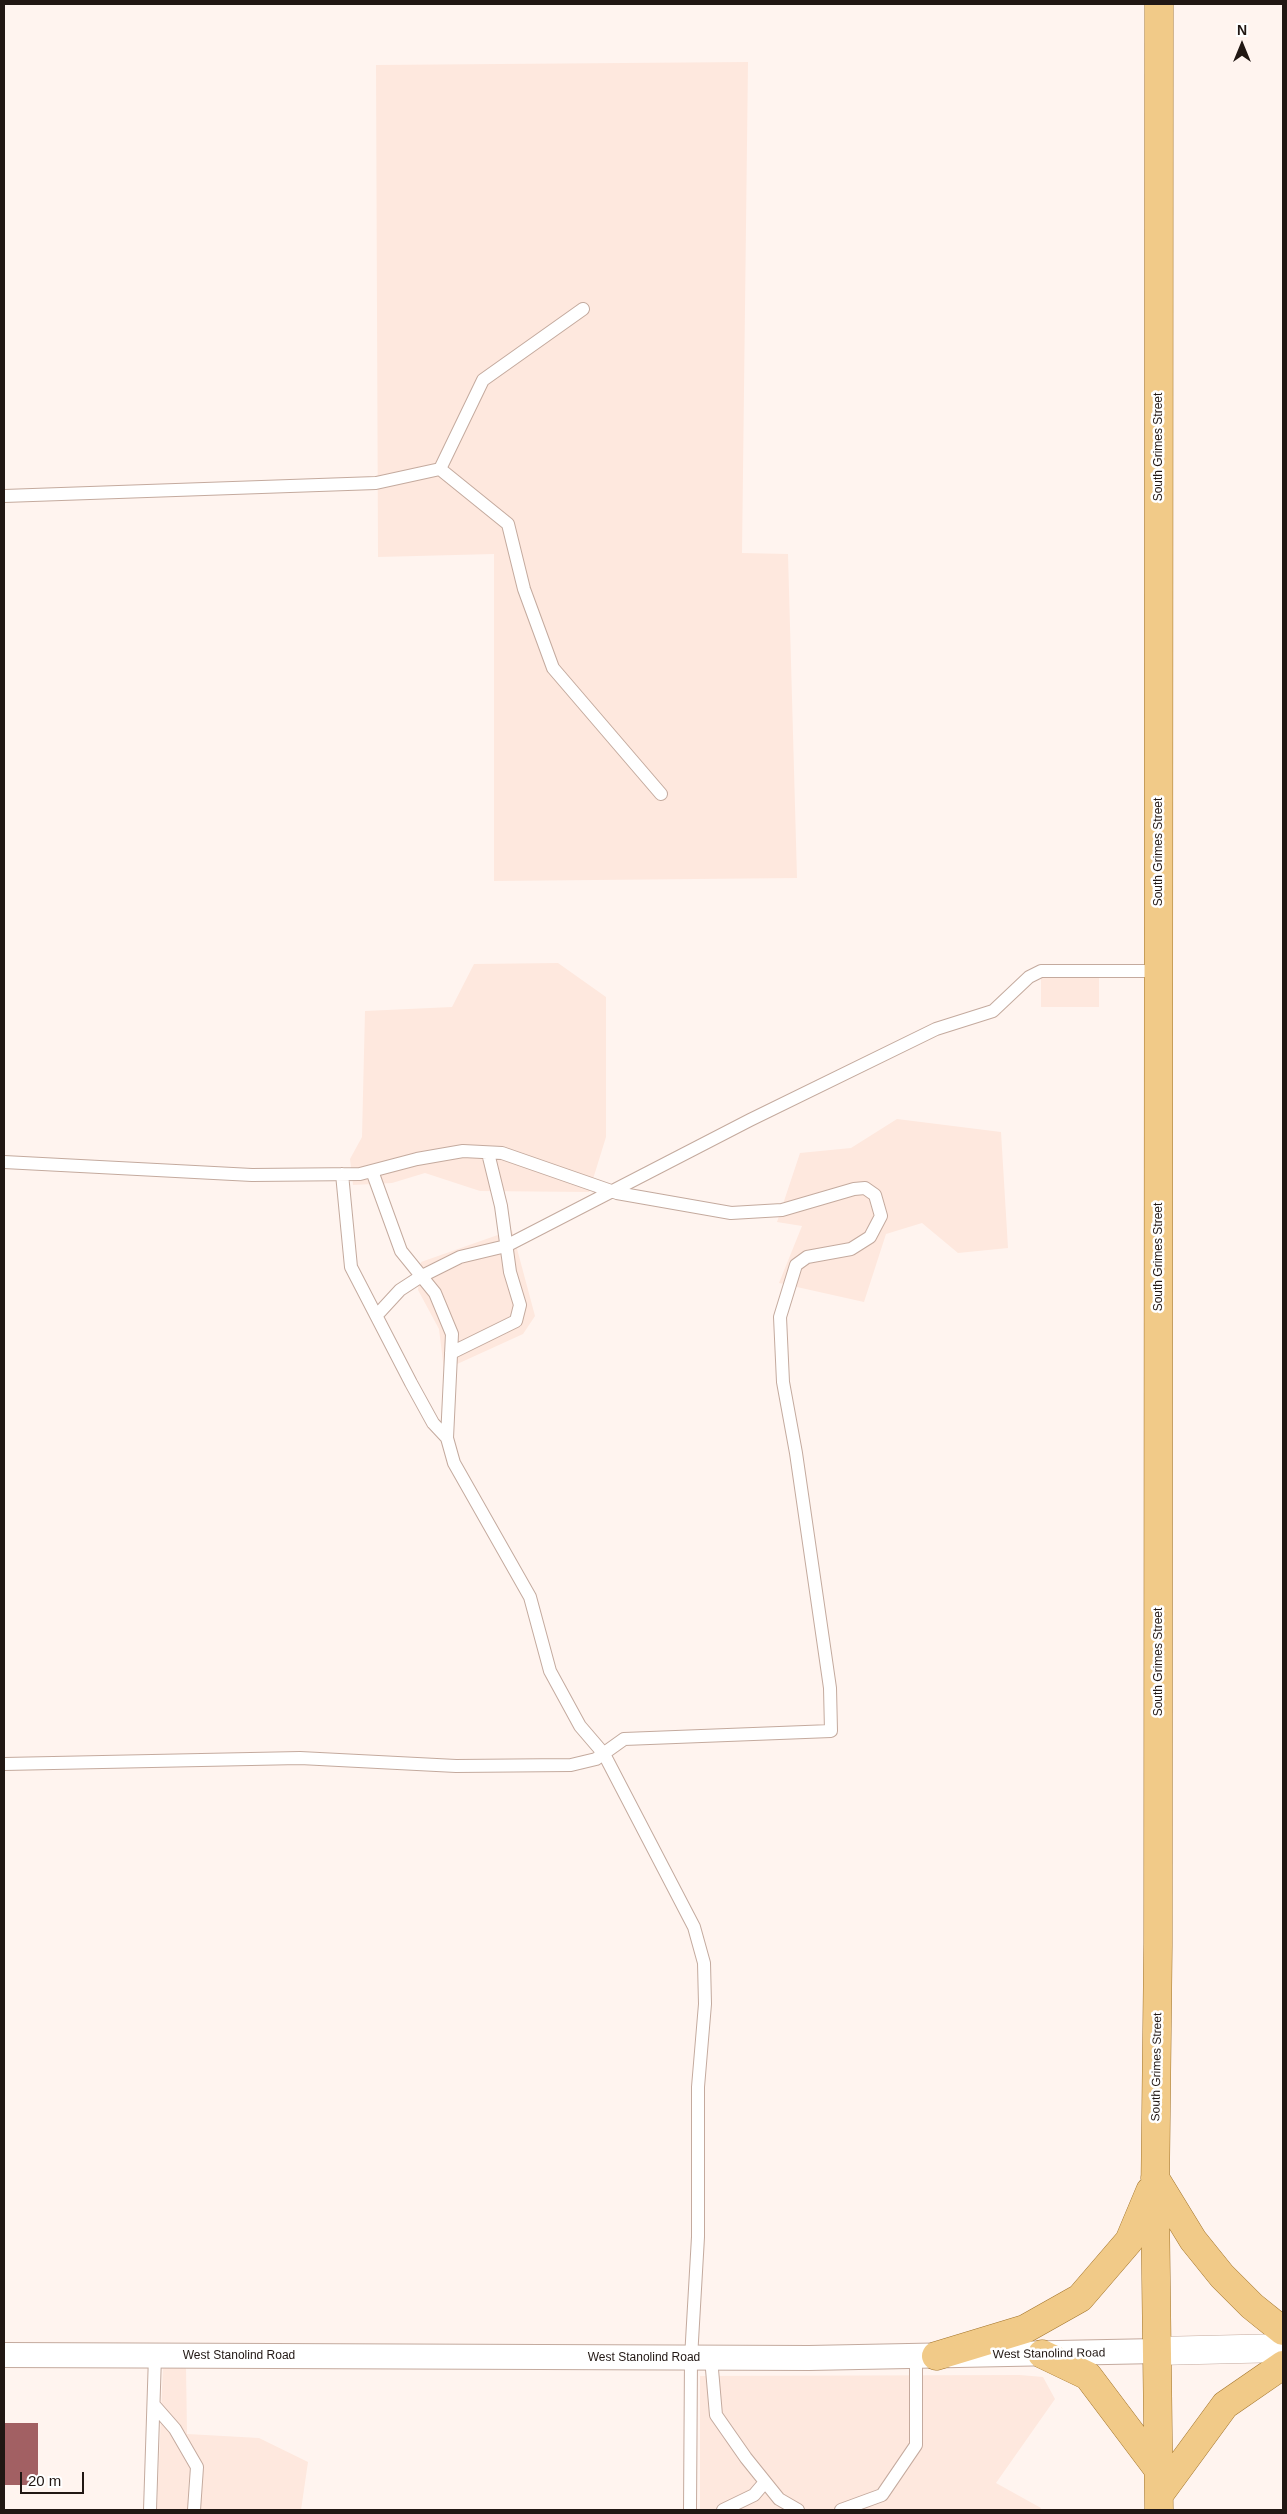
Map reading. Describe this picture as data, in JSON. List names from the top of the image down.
{
  "streets": {
    "main road": ["South Grimes Street", "West Stanolind Road"]
  },
  "crossings": [
    ["South Grimes Street", "West Stanolind Road"]
  ],
  "scale_bar": "20 m",
  "north": "top"
}
